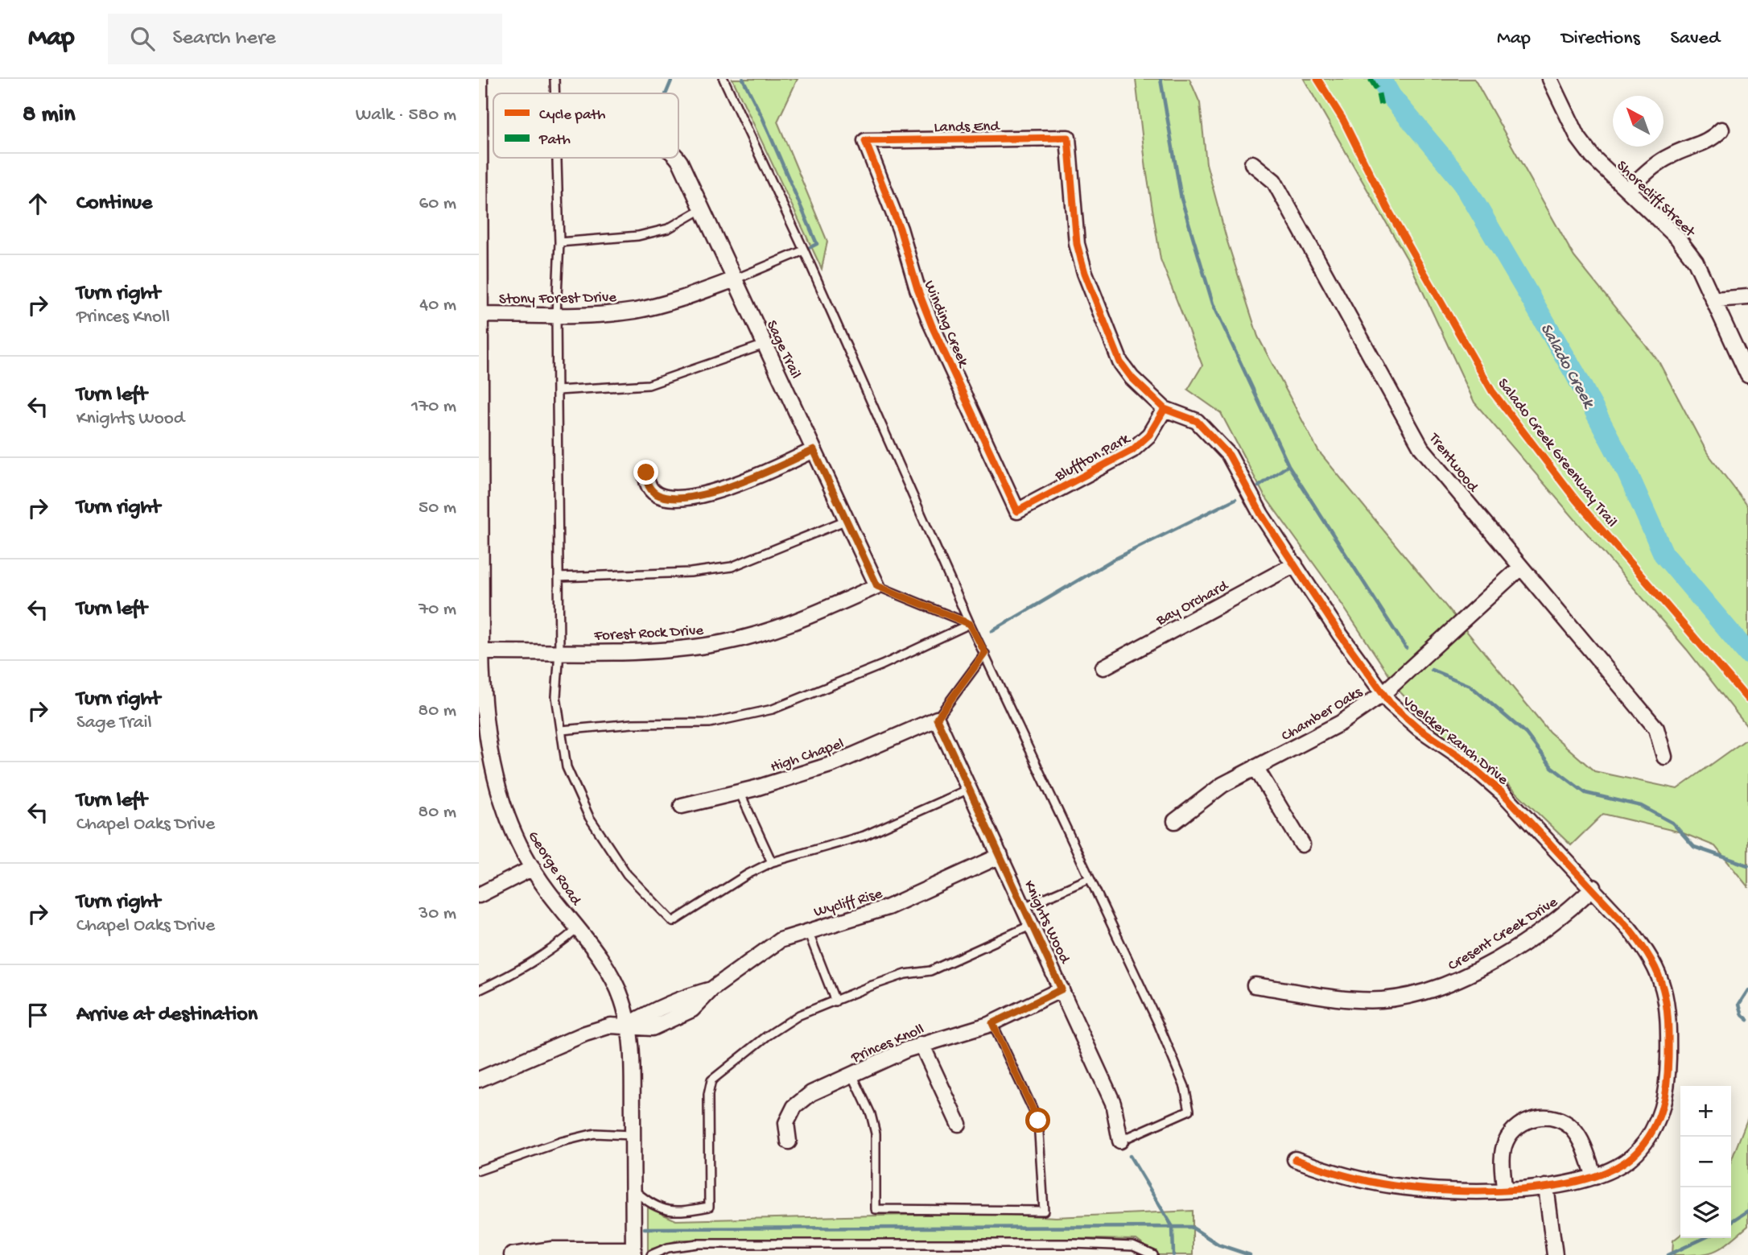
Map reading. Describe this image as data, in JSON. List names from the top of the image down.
{
  "streets": {
    "street": [
      "Lands End",
      "Shorecliff Street",
      "Stony Forest Drive",
      "Winding Creek",
      "Sage Trail",
      "Bluffton Park",
      "Trentwood",
      "Bay Orchard",
      "Forest Rock Drive",
      "Chamber Oaks",
      "Voelcker Ranch Drive",
      "High Chapel",
      "George Road",
      "Wycliff Rise",
      "Knights Wood",
      "Cresent Creek Drive",
      "Princes Knoll"
    ],
    "cycle path": ["Salado Creek Greenway Trail"]
  },
  "crossings": [
    ["Lands End", "Winding Creek"],
    ["Lands End", "Voelcker Ranch Drive"],
    ["Stony Forest Drive", "Sage Trail"],
    ["Stony Forest Drive", "George Road"],
    ["Winding Creek", "Bluffton Park"],
    ["Sage Trail", "Forest Rock Drive"],
    ["Bluffton Park", "Voelcker Ranch Drive"],
    ["Trentwood", "Chamber Oaks"],
    ["Bay Orchard", "Voelcker Ranch Drive"],
    ["Forest Rock Drive", "George Road"],
    ["Chamber Oaks", "Voelcker Ranch Drive"],
    ["Voelcker Ranch Drive", "Cresent Creek Drive"],
    ["High Chapel", "Knights Wood"],
    ["George Road", "Wycliff Rise"],
    ["Wycliff Rise", "Knights Wood"],
    ["Knights Wood", "Princes Knoll"]
  ],
  "water": ["Salado Creek"],
  "legend": ["Cycle path", "Path"],
  "north": "top left",
  "page": {
    "header": "Map",
    "search": "Search here",
    "nav": ["Map", "Directions", "Saved"],
    "heading": ["8 min", "Walk · 580 m"],
    "list": [
      ["Continue", "60 m"],
      ["Turn right", "Princes Knoll", "40 m"],
      ["Turn left", "Knights Wood", "170 m"],
      ["Turn right", "50 m"],
      ["Turn left", "70 m"],
      ["Turn right", "Sage Trail", "80 m"],
      ["Turn left", "Chapel Oaks Drive", "80 m"],
      ["Turn right", "Chapel Oaks Drive", "30 m"],
      "Arrive at destination"
    ],
    "map_buttons": ["+", "−"]
  }
}
